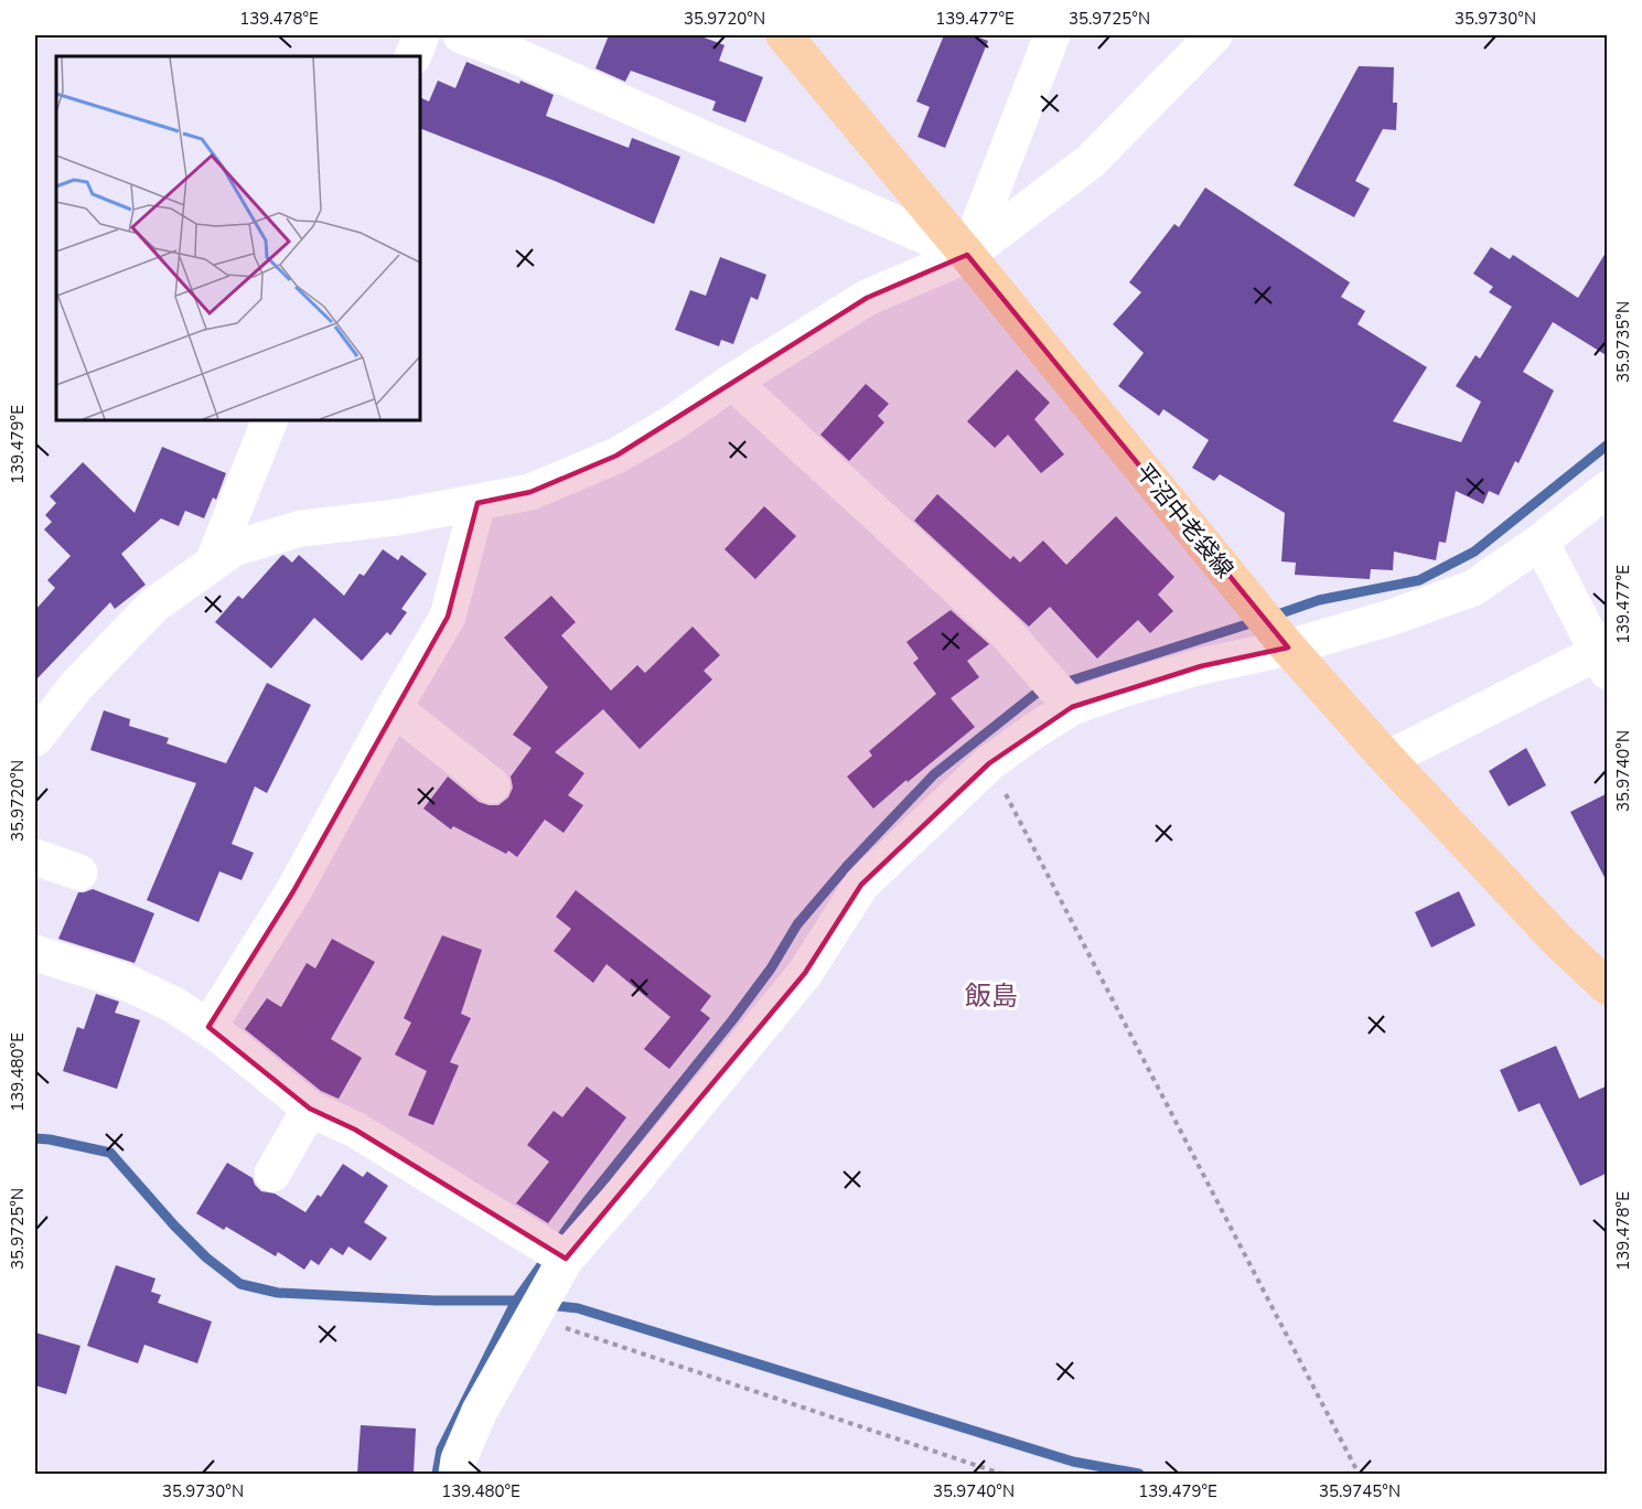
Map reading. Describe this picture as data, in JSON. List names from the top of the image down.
{
  "streets": {
    "main road": ["平沼中老袋線"]
  },
  "districts": ["飯島"],
  "coordinates": [
    "139.478°E",
    "35.9720°N",
    "139.477°E",
    "35.9725°N",
    "35.9730°N",
    "35.9735°N",
    "139.479°E",
    "35.9740°N",
    "139.480°E",
    "35.9745°N"
  ]
}
